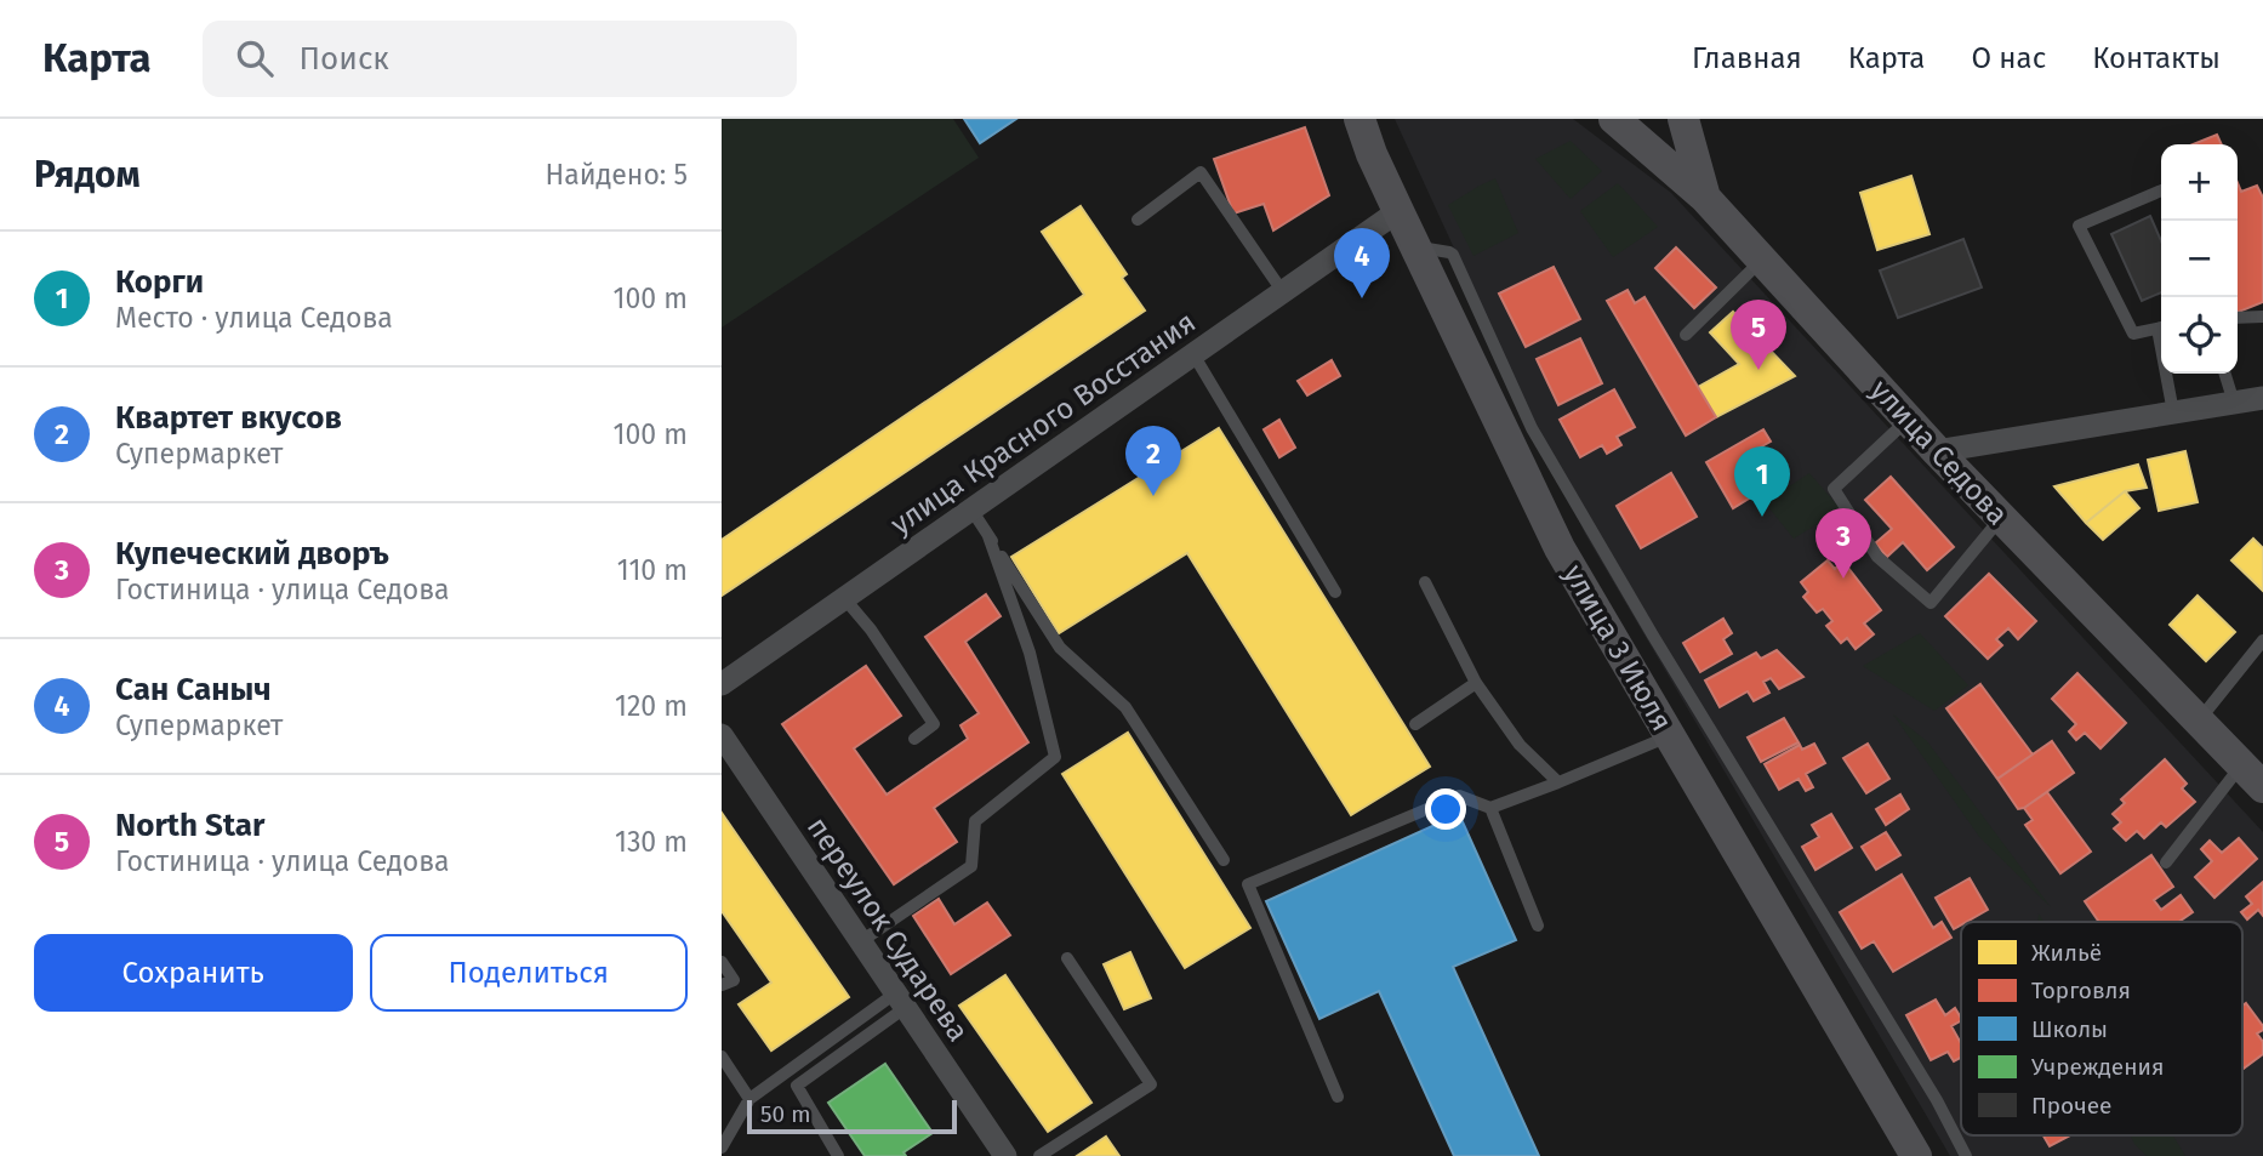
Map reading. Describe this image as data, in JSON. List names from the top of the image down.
{
  "streets": {
    "main road": ["улица Седова", "улица 3 Июля"],
    "street": ["улица Красного Восстания", "переулок Сударева"]
  },
  "crossings": [
    ["улица Красного Восстания", "улица 3 Июля"]
  ],
  "legend": [
    "Жильё",
    "Торговля",
    "Школы",
    "Учреждения",
    "Прочее"
  ],
  "scale_bar": "50 m",
  "page": {
    "header": "Карта",
    "search": "Поиск",
    "nav": [
      "Главная",
      "Карта",
      "О нас",
      "Контакты"
    ],
    "heading": ["Рядом", "Найдено: 5"],
    "map_buttons": ["+", "−"],
    "pins": [
      "4",
      "5",
      "2",
      "1",
      "3"
    ],
    "list": [
      {
        "mark": "1",
        "name": "Корги",
        "note": "Место · улица Седова",
        "value": "100 m"
      },
      {
        "mark": "2",
        "name": "Квартет вкусов",
        "note": "Супермаркет",
        "value": "100 m"
      },
      {
        "mark": "3",
        "name": "Купеческий дворъ",
        "note": "Гостиница · улица Седова",
        "value": "110 m"
      },
      {
        "mark": "4",
        "name": "Сан Саныч",
        "note": "Супермаркет",
        "value": "120 m"
      },
      {
        "mark": "5",
        "name": "North Star",
        "note": "Гостиница · улица Седова",
        "value": "130 m"
      }
    ],
    "buttons": ["Сохранить", "Поделиться"],
    "scale": "50 m"
  }
}
